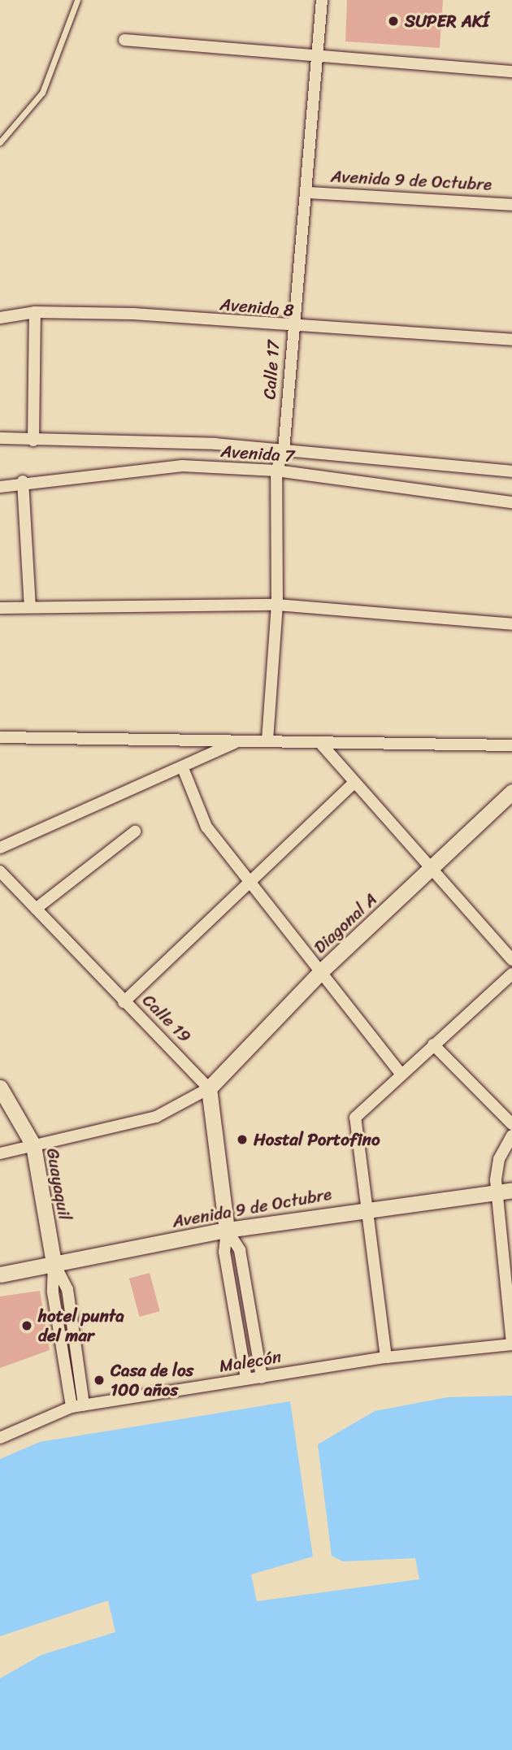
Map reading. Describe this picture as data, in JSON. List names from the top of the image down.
{
  "streets": {
    "street": [
      "Avenida 9 de Octubre",
      "Avenida 8",
      "Calle 17",
      "Avenida 7",
      "Diagonal A",
      "Calle 19",
      "Guayaquil",
      "Malecón"
    ]
  },
  "crossings": [
    ["Avenida 9 de Octubre", "Calle 17"],
    ["Avenida 9 de Octubre", "Guayaquil"],
    ["Avenida 8", "Calle 17"],
    ["Calle 17", "Avenida 7"],
    ["Diagonal A", "Calle 19"],
    ["Guayaquil", "Malecón"]
  ],
  "places": [
    "SUPER AKÍ",
    "Hostal Portofino",
    "hotel punta del mar",
    "Casa de los 100 años"
  ]
}
